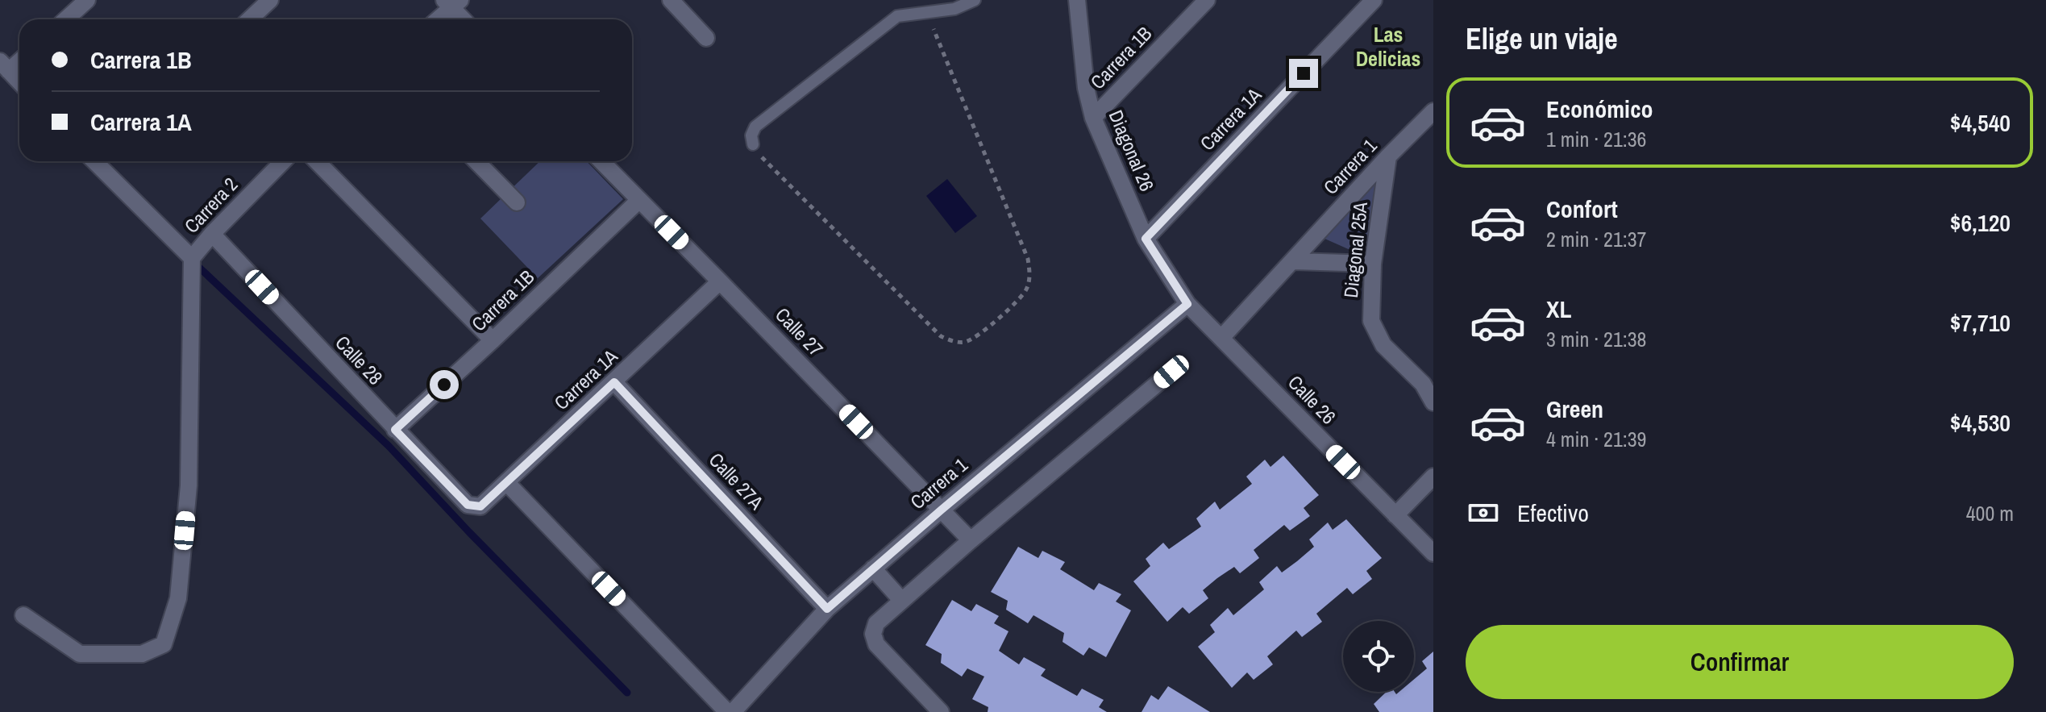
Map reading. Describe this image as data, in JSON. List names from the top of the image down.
{
  "streets": {
    "street": [
      "Carrera 1B",
      "Carrera 1A",
      "Diagonal 26",
      "Carrera 1",
      "Carrera 2",
      "Diagonal 25A",
      "Calle 27",
      "Calle 28",
      "Calle 26",
      "Calle 27A"
    ]
  },
  "crossings": [
    ["Carrera 1B", "Diagonal 26"],
    ["Carrera 1B", "Calle 27"],
    ["Carrera 1B", "Calle 28"],
    ["Carrera 1A", "Diagonal 26"],
    ["Carrera 1A", "Calle 27"],
    ["Carrera 1A", "Calle 28"],
    ["Carrera 1A", "Calle 27A"],
    ["Diagonal 26", "Carrera 1"],
    ["Diagonal 26", "Calle 26"],
    ["Carrera 1", "Diagonal 25A"],
    ["Carrera 1", "Calle 27"],
    ["Carrera 1", "Calle 26"],
    ["Carrera 1", "Calle 27A"],
    ["Carrera 2", "Calle 28"]
  ],
  "districts": ["Las Delicias"],
  "page": {
    "heading": "Elige un viaje",
    "banner": ["Carrera 1B", "Carrera 1A"],
    "list": [
      {
        "name": "Económico",
        "note": "1 min · 21:36",
        "value": "$4,540"
      },
      {
        "name": "Confort",
        "note": "2 min · 21:37",
        "value": "$6,120"
      },
      {
        "name": "XL",
        "note": "3 min · 21:38",
        "value": "$7,710"
      },
      {
        "name": "Green",
        "note": "4 min · 21:39",
        "value": "$4,530"
      }
    ],
    "pay": ["Efectivo", "400 m"],
    "buttons": "Confirmar"
  }
}
